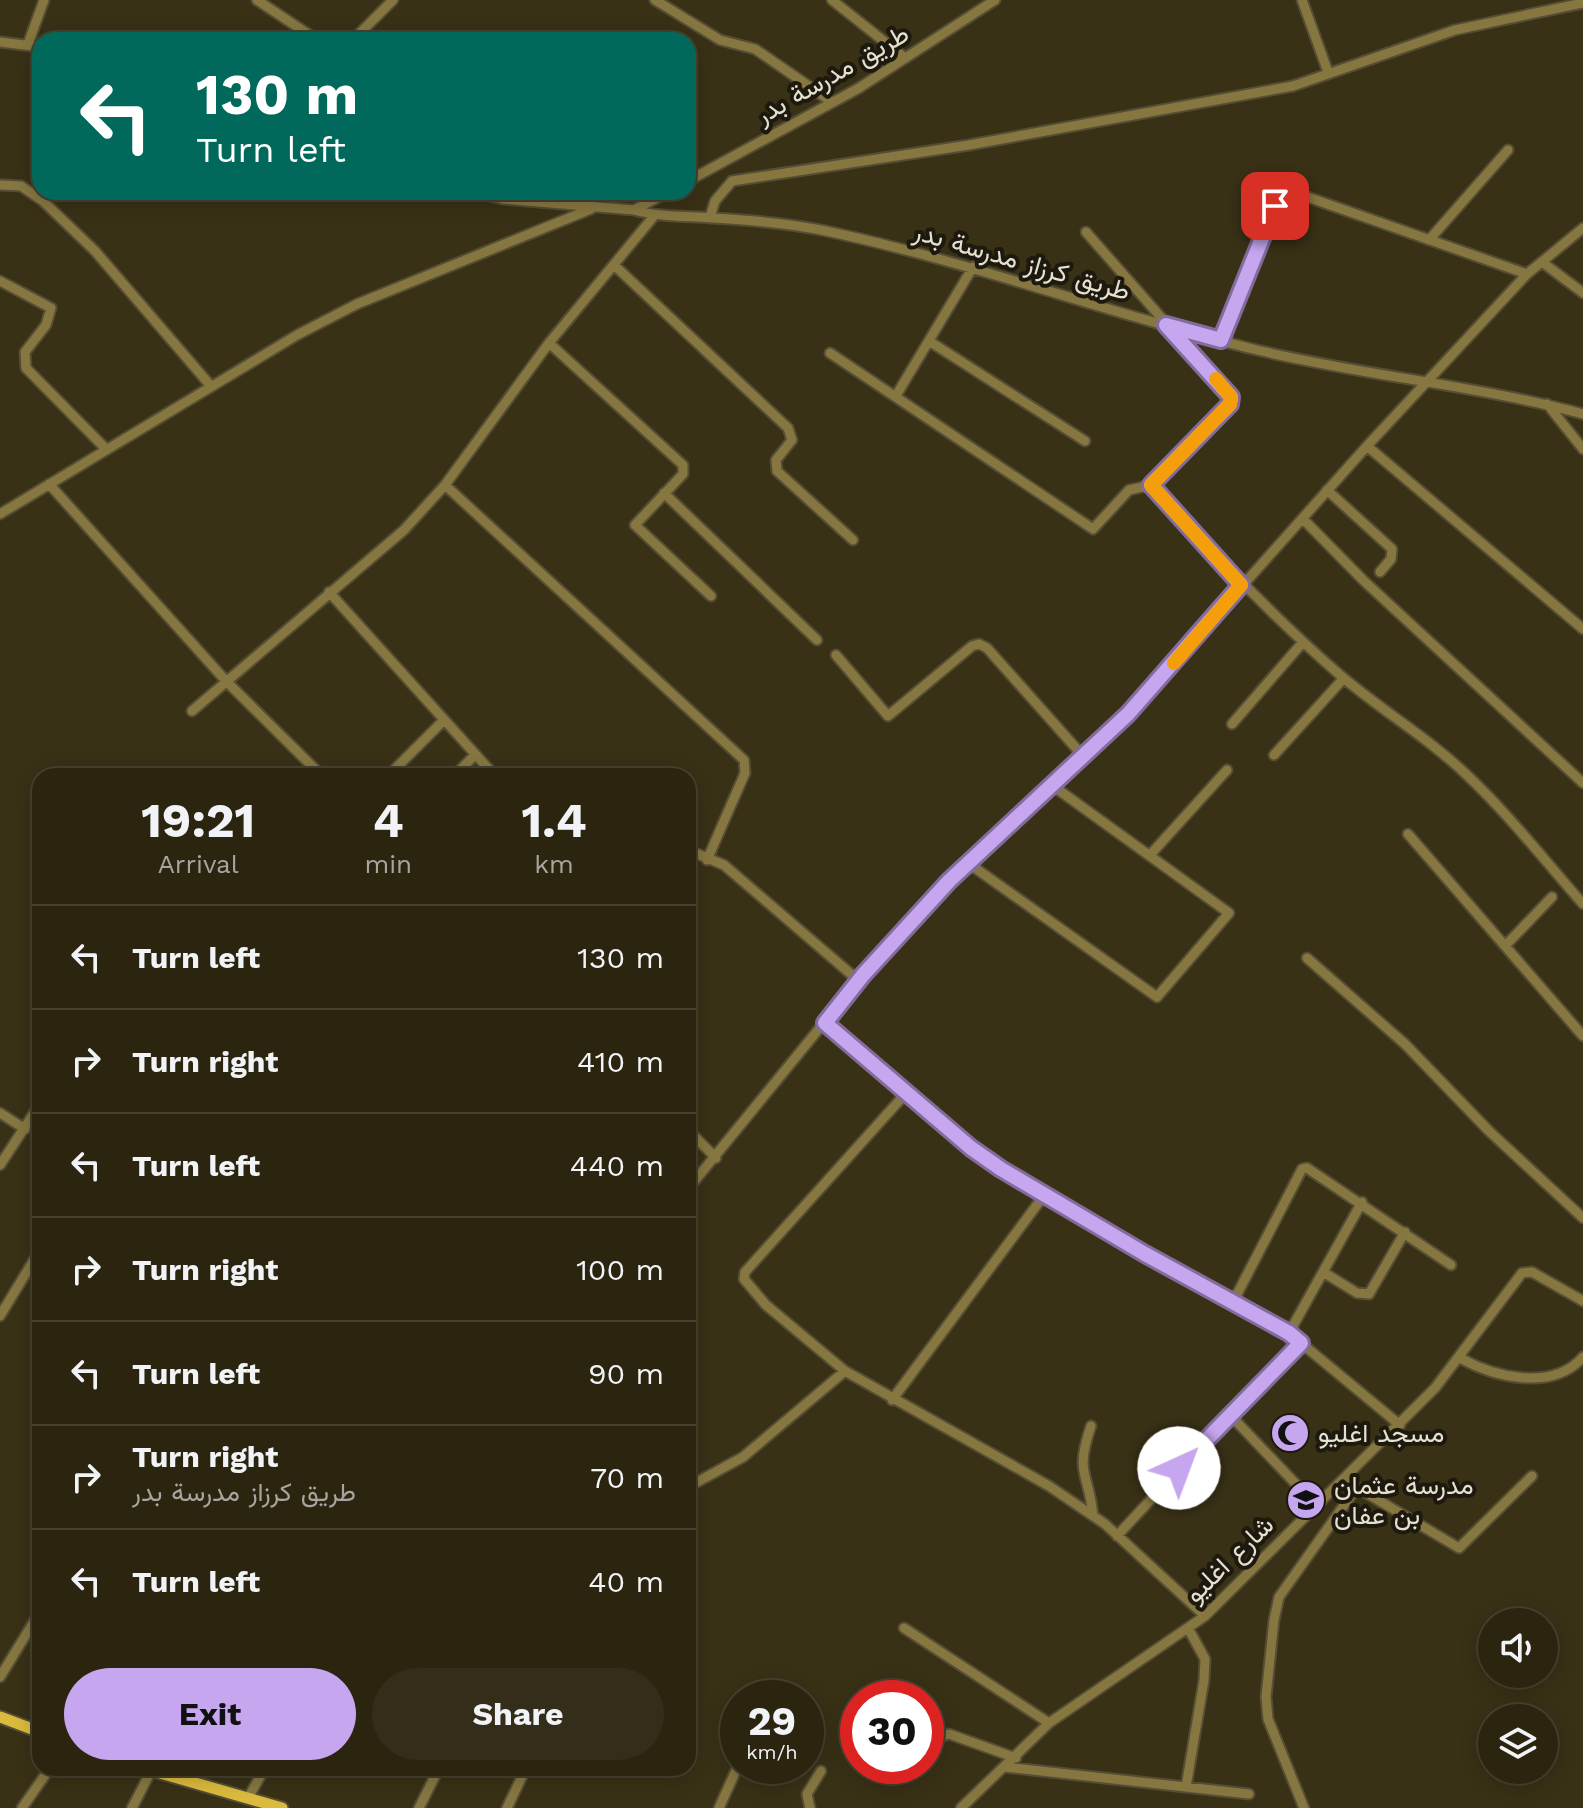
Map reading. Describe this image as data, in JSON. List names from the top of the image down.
{
  "streets": {
    "street": ["طريق مدرسة بدر", "طريق كرزاز مدرسة بدر", "شارع اغليو"]
  },
  "places": {
    "mosque": ["مسجد اغليو"],
    "school or university": ["مدرسة عثمان بن عفان"]
  },
  "page": {
    "turn": ["130 m", "Turn left"],
    "eta": [
      "19:21",
      "Arrival",
      "4",
      "min",
      "1.4",
      "km"
    ],
    "list": [
      {
        "name": "Turn left",
        "value": "130 m"
      },
      {
        "name": "Turn right",
        "value": "410 m"
      },
      {
        "name": "Turn left",
        "value": "440 m"
      },
      {
        "name": "Turn right",
        "value": "100 m"
      },
      {
        "name": "Turn left",
        "value": "90 m"
      },
      {
        "name": "Turn right",
        "note": "طريق كرزاز مدرسة بدر",
        "value": "70 m"
      },
      {
        "name": "Turn left",
        "value": "40 m"
      }
    ],
    "buttons": ["Exit", "Share"],
    "speed": "29 km/h",
    "limit": "30"
  }
}
